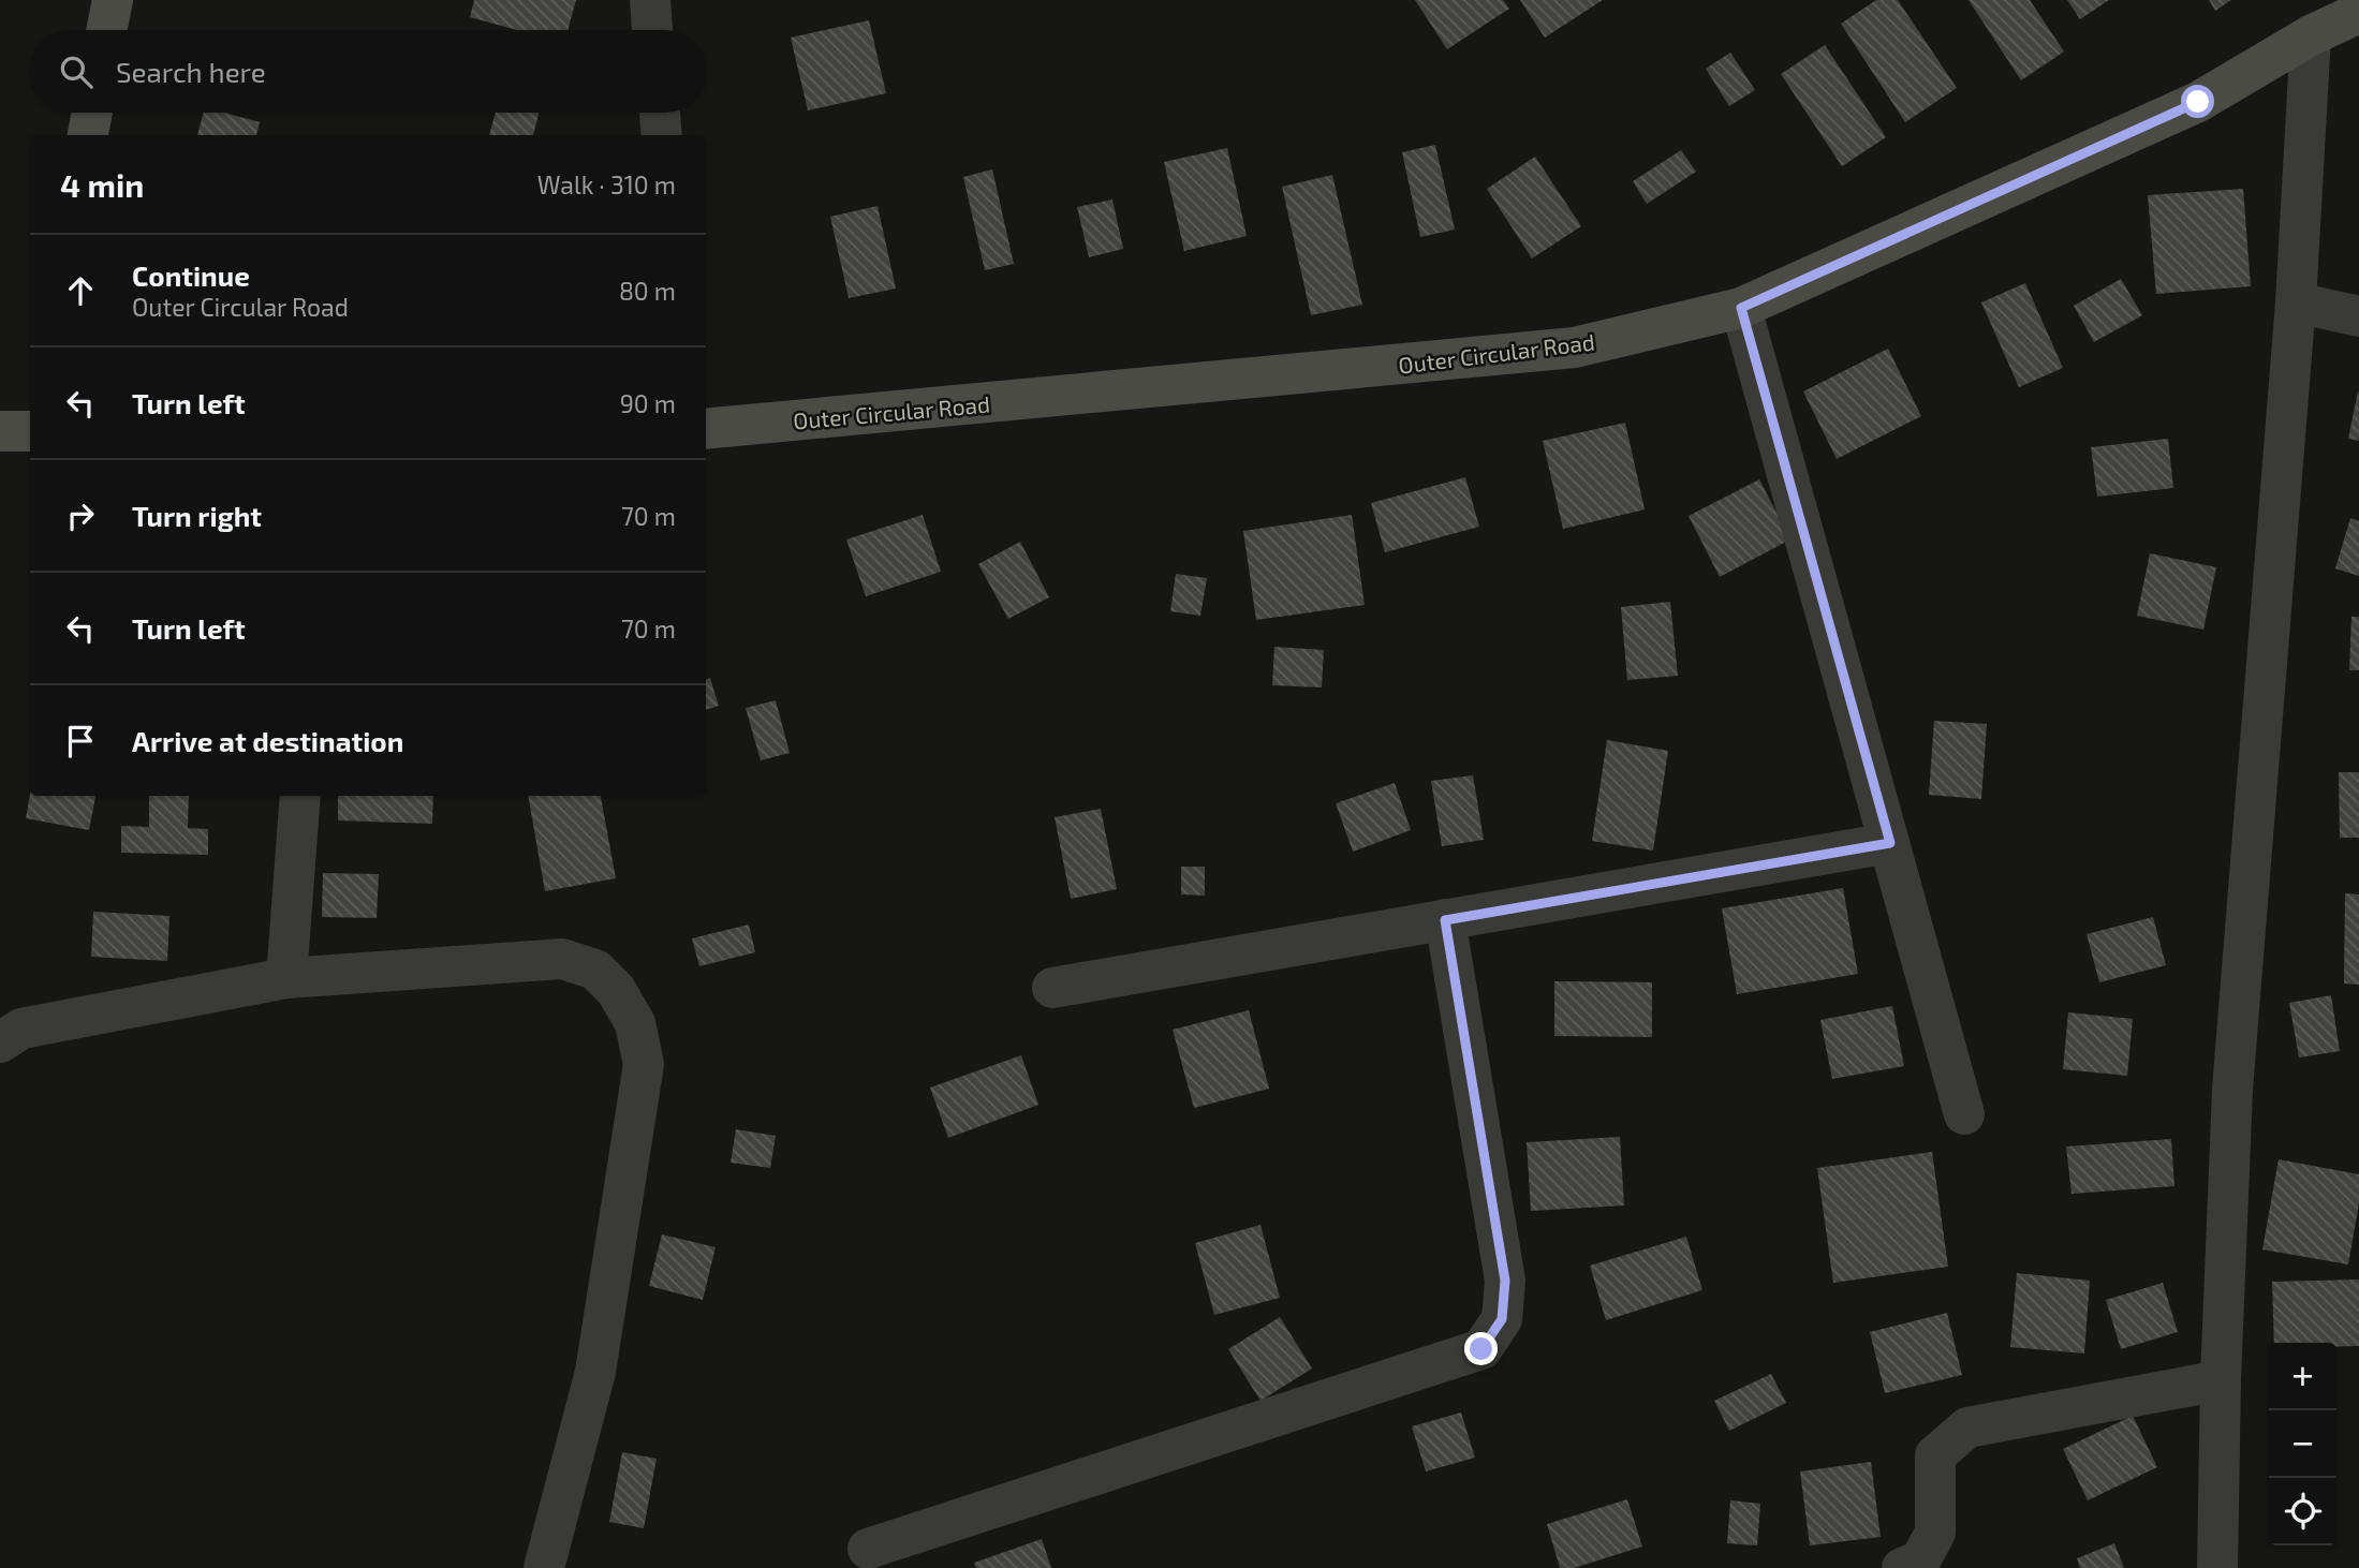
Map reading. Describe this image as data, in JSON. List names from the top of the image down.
{
  "streets": {
    "street": ["Outer Circular Road"]
  },
  "page": {
    "search": "Search here",
    "heading": ["4 min", "Walk · 310 m"],
    "list": [
      ["Continue", "Outer Circular Road", "80 m"],
      ["Turn left", "90 m"],
      ["Turn right", "70 m"],
      ["Turn left", "70 m"],
      "Arrive at destination"
    ],
    "map_buttons": ["+", "−"]
  }
}
